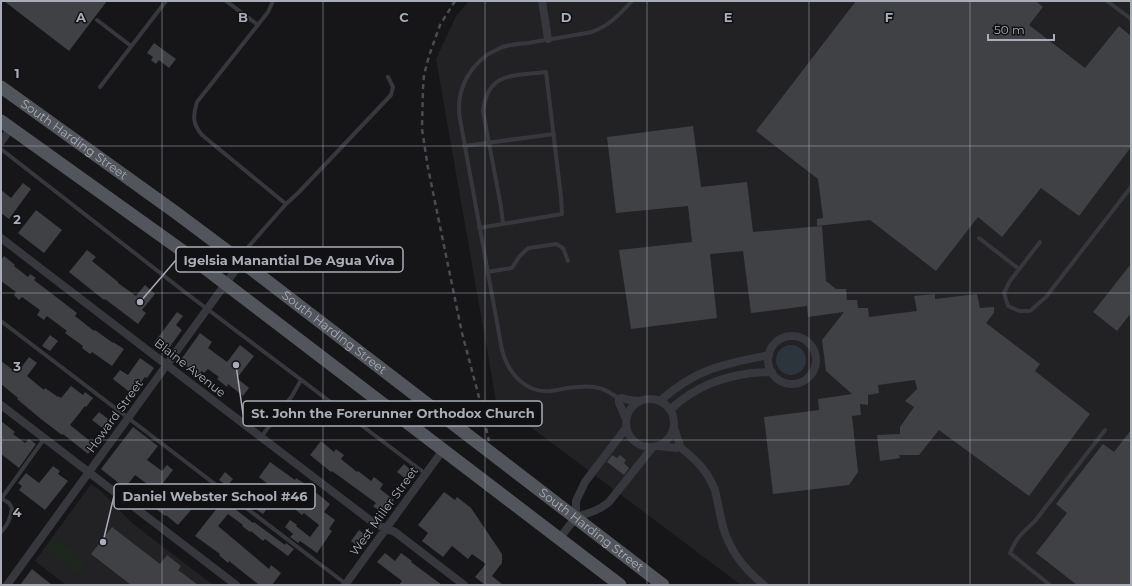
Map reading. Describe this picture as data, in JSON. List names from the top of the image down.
{
  "streets": {
    "main road": ["South Harding Street"],
    "street": ["Blaine Avenue", "Howard Street", "West Miller Street"]
  },
  "crossings": [
    ["South Harding Street", "Howard Street"],
    ["Blaine Avenue", "Howard Street"],
    ["Blaine Avenue", "West Miller Street"]
  ],
  "places": ["Igelsia Manantial De Agua Viva", "St. John the Forerunner Orthodox Church", "Daniel Webster School #46"],
  "scale_bar": "50 m",
  "grid": {
    "columns": [
      "A",
      "B",
      "C",
      "D",
      "E",
      "F"
    ],
    "rows": [
      "1",
      "2",
      "3",
      "4"
    ]
  }
}
